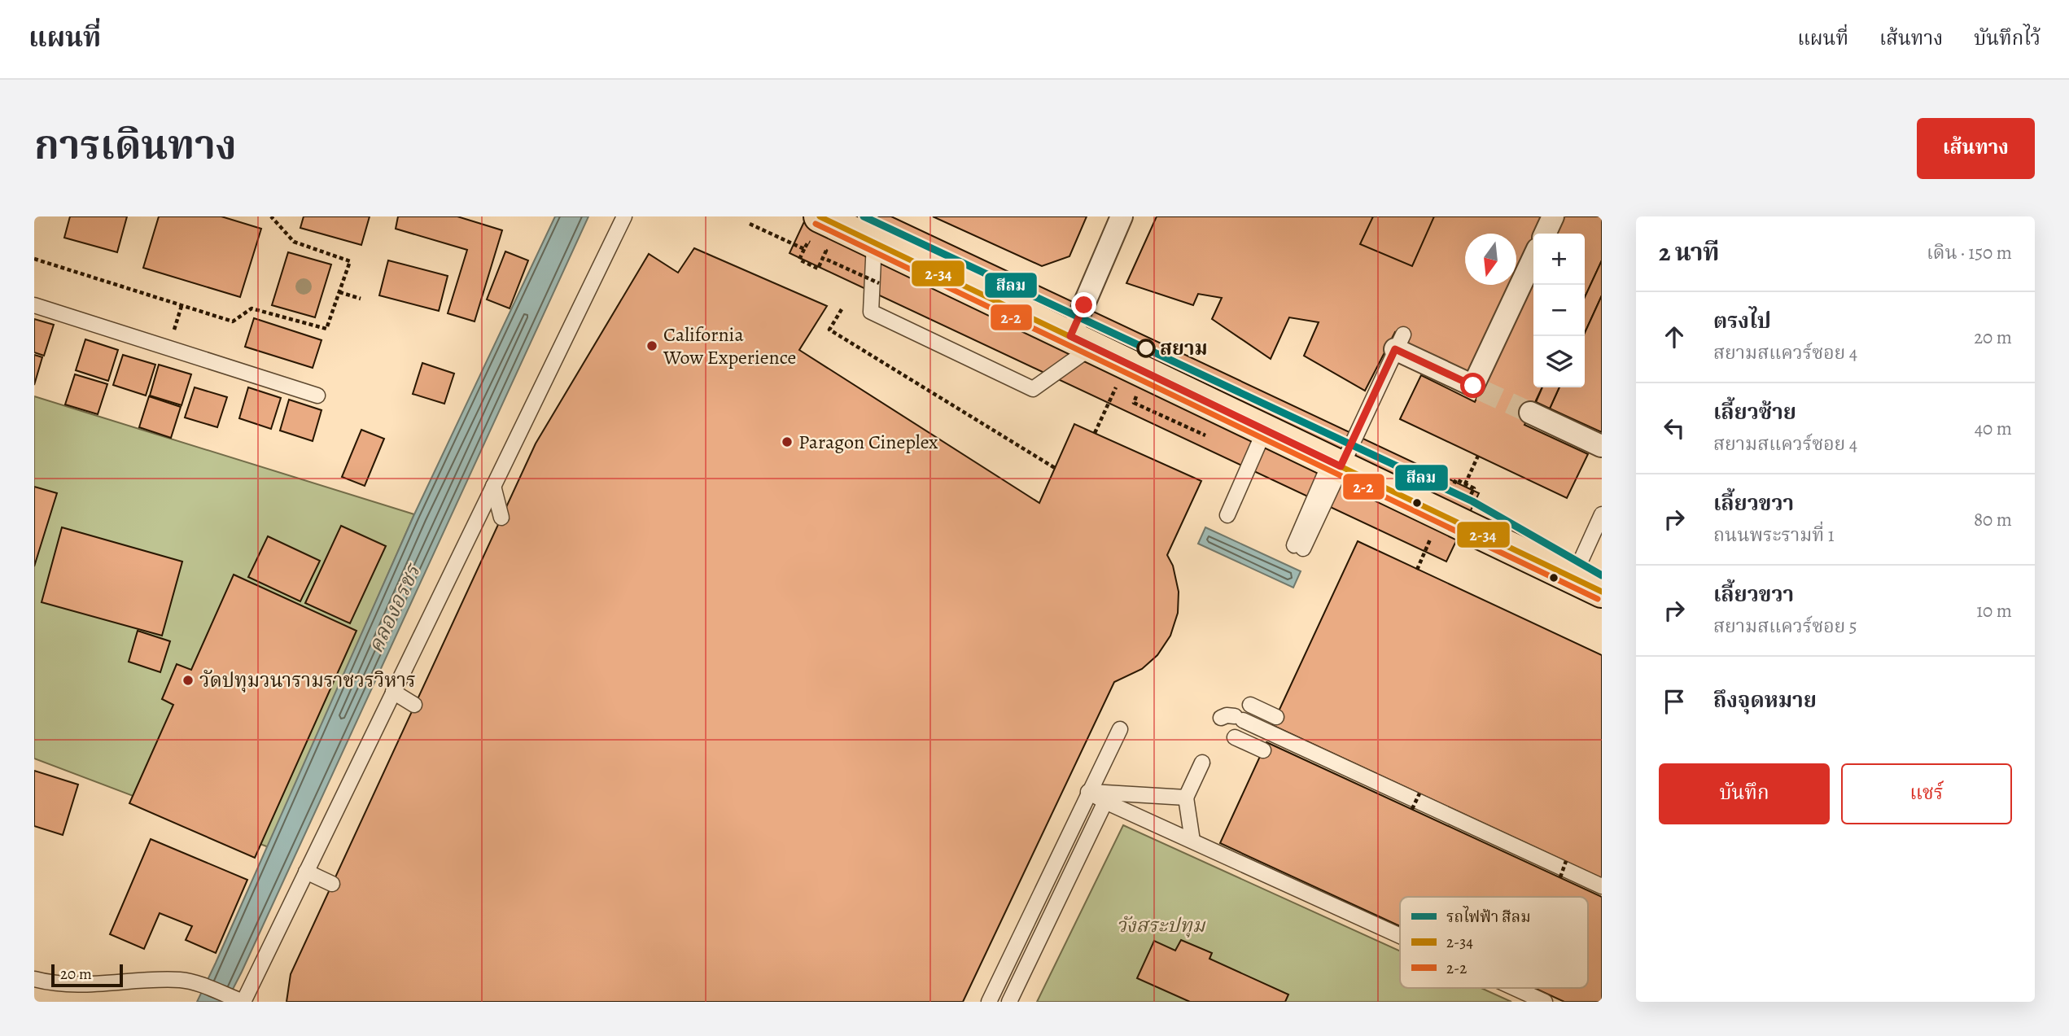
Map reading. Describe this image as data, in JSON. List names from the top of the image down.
{
  "water": ["คลองอรชร"],
  "parks": ["วังสระปทุม"],
  "places": [
    "California Wow Experience",
    "สยาม",
    "Paragon Cineplex",
    "วัดปทุมวนารามราชวรวิหาร"
  ],
  "lines": ["metro line สีลม", "transit line 2-34", "transit line 2-2"],
  "legend": ["รถไฟฟ้า สีลม", "2-34", "2-2"],
  "scale_bar": "20 m",
  "north": "bottom",
  "page": {
    "header": "แผนที่",
    "nav": ["แผนที่", "เส้นทาง", "บันทึกไว้"],
    "title": "การเดินทาง",
    "buttons": [
      "เส้นทาง",
      ["บันทึก", "แชร์"]
    ],
    "heading": ["2 นาที", "เดิน · 150 m"],
    "map_buttons": ["+", "−"],
    "list": [
      ["ตรงไป", "สยามสแควร์ซอย 4", "20 m"],
      ["เลี้ยวซ้าย", "สยามสแควร์ซอย 4", "40 m"],
      ["เลี้ยวขวา", "ถนนพระรามที่ 1", "80 m"],
      ["เลี้ยวขวา", "สยามสแควร์ซอย 5", "10 m"],
      "ถึงจุดหมาย"
    ],
    "scale": "20 m"
  }
}
